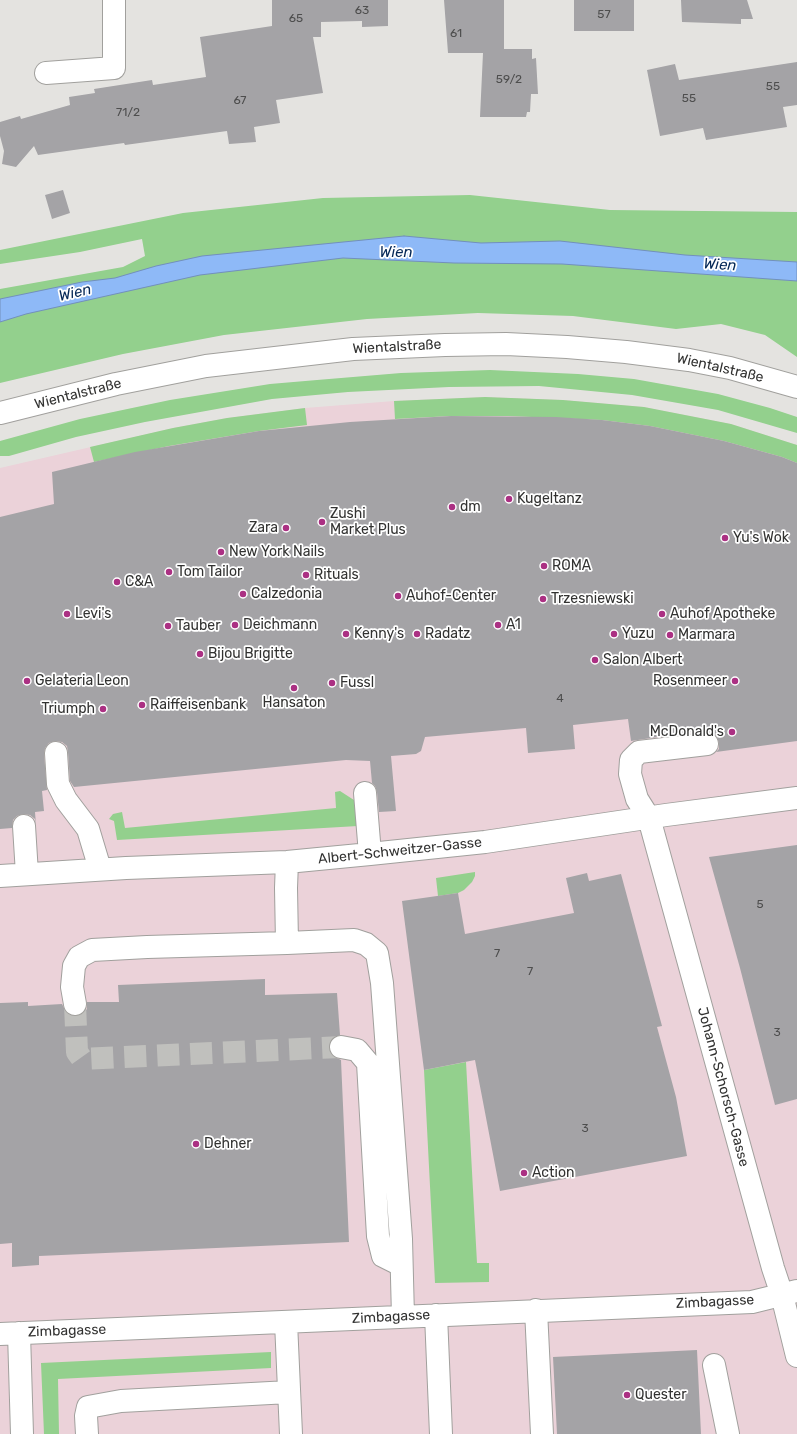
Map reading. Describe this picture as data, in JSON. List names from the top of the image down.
{
  "streets": {
    "street": [
      "Wientalstraße",
      "Albert-Schweitzer-Gasse",
      "Johann-Schorsch-Gasse",
      "Zimbagasse"
    ]
  },
  "crossings": [
    ["Albert-Schweitzer-Gasse", "Johann-Schorsch-Gasse"],
    ["Johann-Schorsch-Gasse", "Zimbagasse"]
  ],
  "water": ["Wien"],
  "places": [
    "Kugeltanz",
    "dm",
    "Zushi Market Plus",
    "Zara",
    "Yu's Wok",
    "New York Nails",
    "ROMA",
    "Tom Tailor",
    "Rituals",
    "C&A",
    "Calzedonia",
    "Auhof-Center",
    "Trzesniewski",
    "Levi's",
    "Auhof Apotheke",
    "Deichmann",
    "A1",
    "Tauber",
    "Kenny's",
    "Radatz",
    "Yuzu",
    "Marmara",
    "Bijou Brigitte",
    "Salon Albert",
    "Gelateria Leon",
    "Rosenmeer",
    "Fussl",
    "Hansaton",
    "Raiffeisenbank",
    "Triumph",
    "McDonald's",
    "Dehner",
    "Action",
    "Quester"
  ],
  "house_numbers": [
    "63",
    "57",
    "65",
    "61",
    "59/2",
    "55",
    "55",
    "67",
    "71/2",
    "4",
    "5",
    "7",
    "7",
    "3",
    "3"
  ]
}
